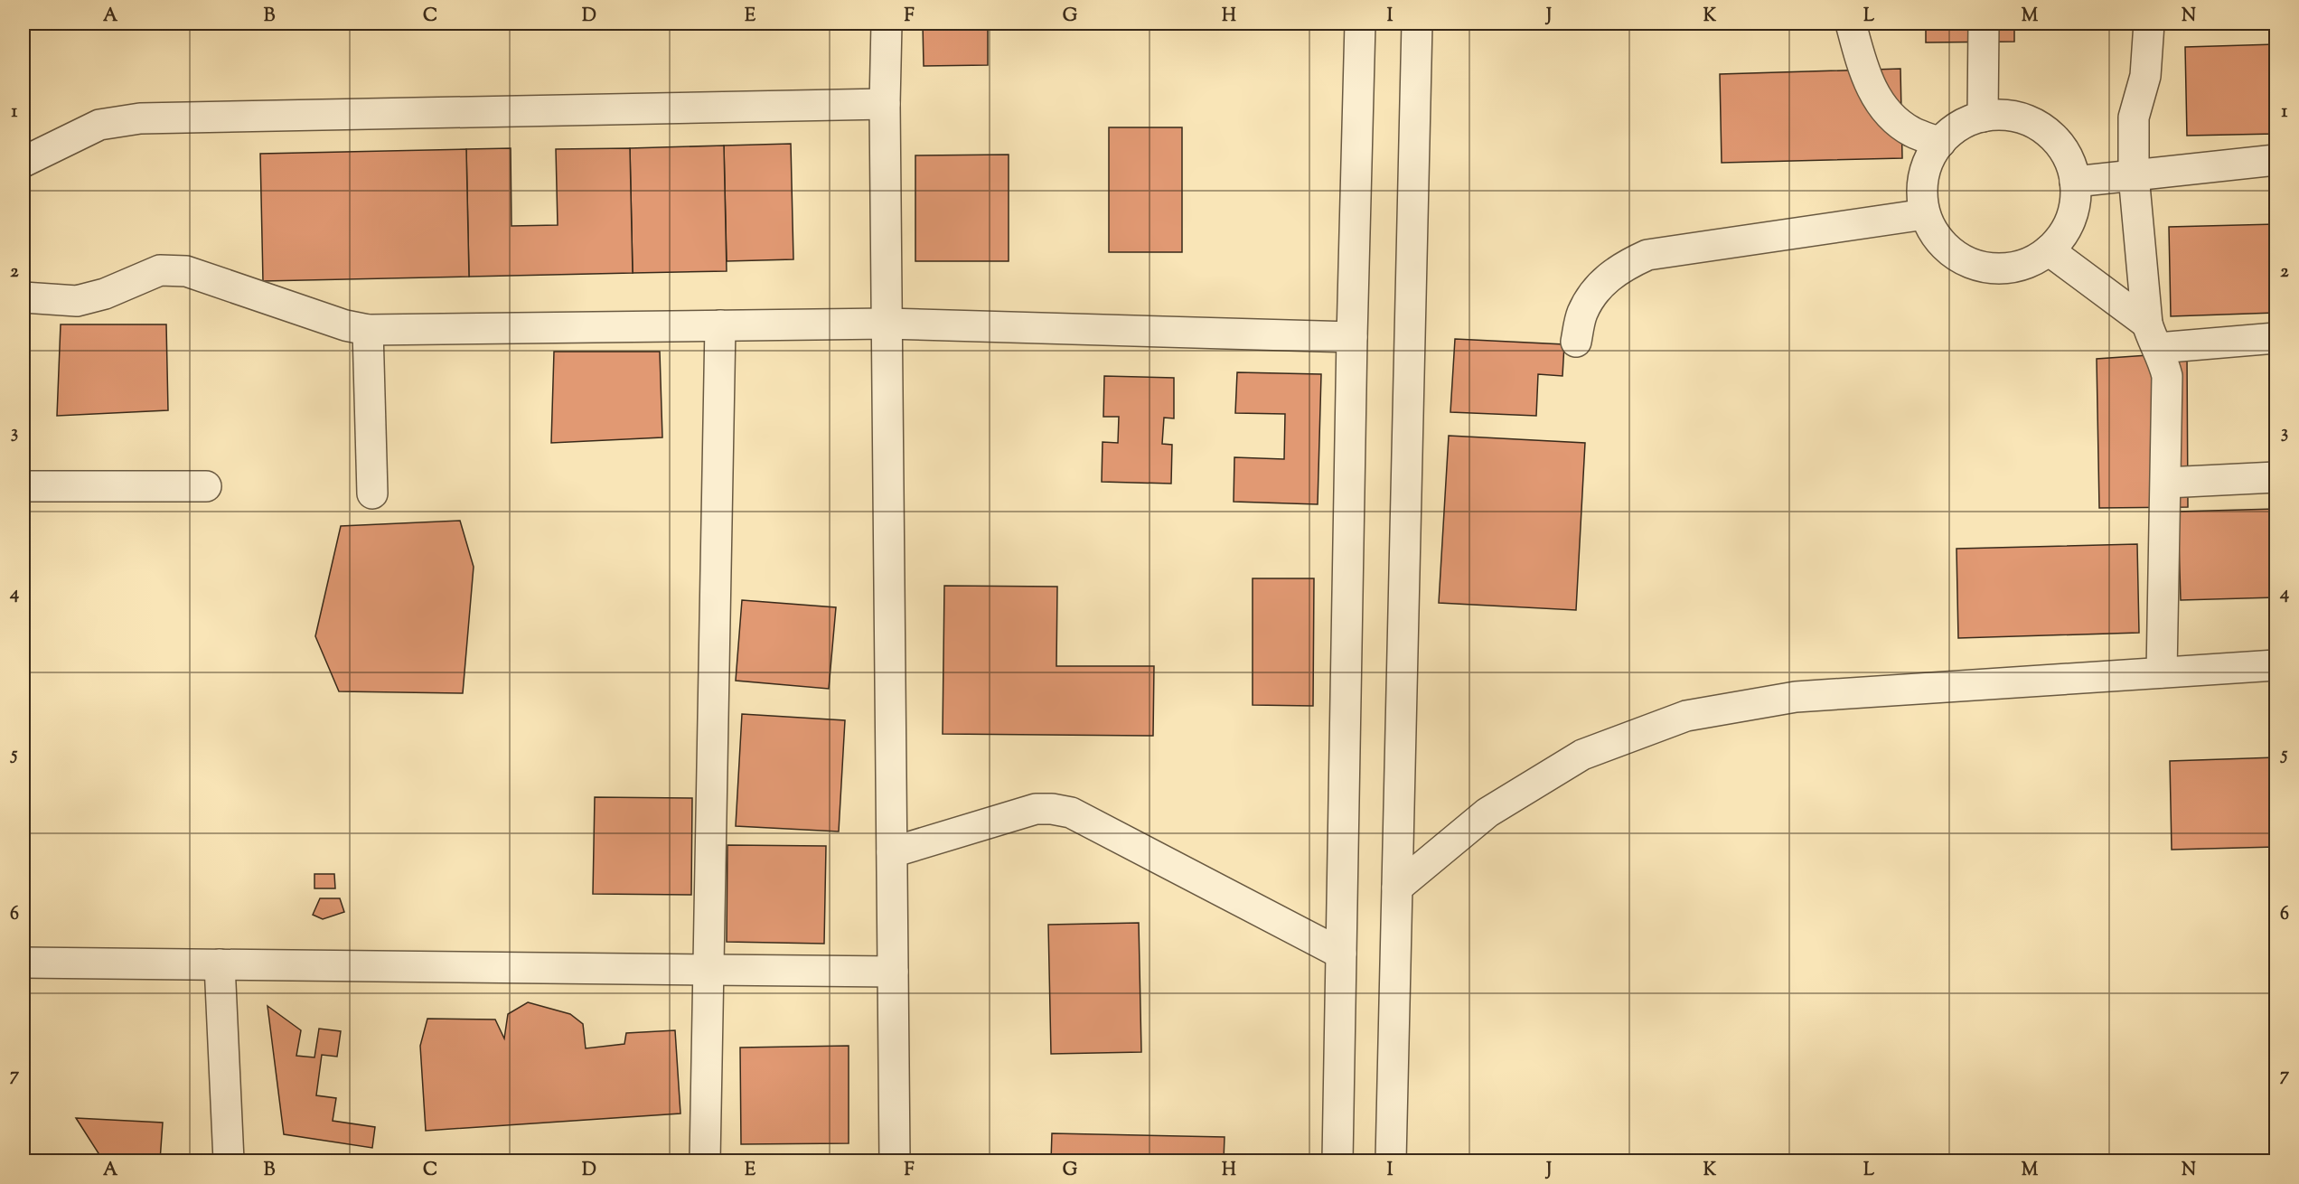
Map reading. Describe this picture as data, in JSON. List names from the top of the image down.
{
  "grid": {
    "columns": [
      "A",
      "B",
      "C",
      "D",
      "E",
      "F",
      "G",
      "H",
      "I",
      "J",
      "K",
      "L",
      "M",
      "N"
    ],
    "rows": [
      "1",
      "2",
      "3",
      "4",
      "5",
      "6",
      "7"
    ]
  }
}
